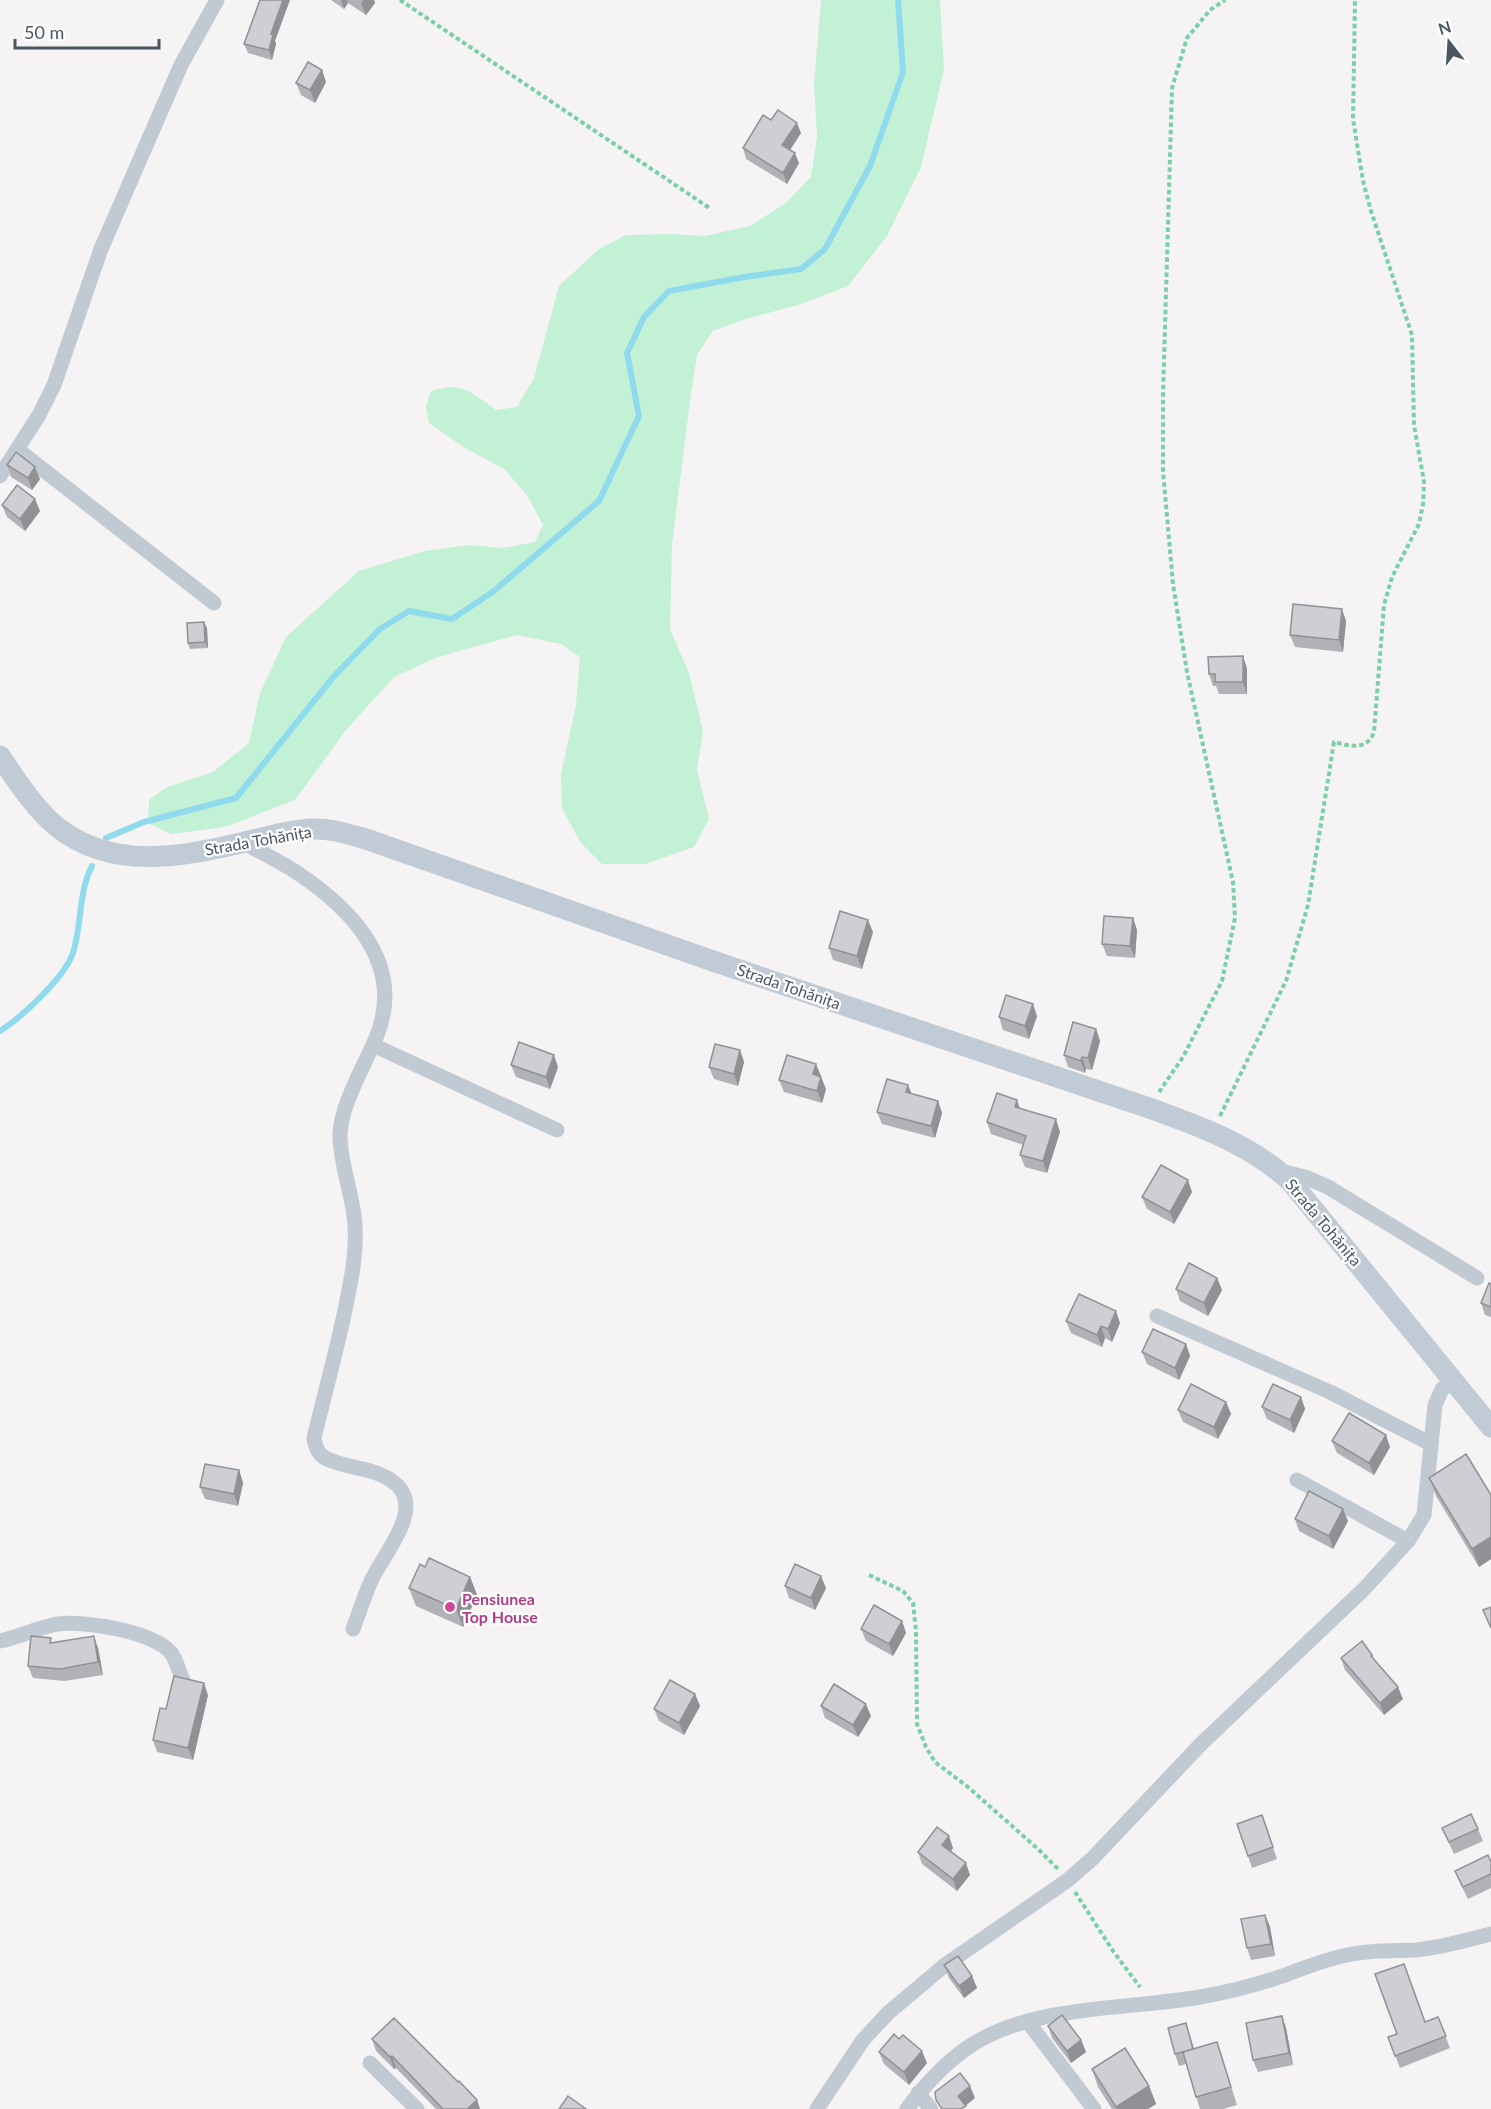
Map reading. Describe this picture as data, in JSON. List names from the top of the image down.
{
  "streets": {
    "main road": ["Strada Tohănița"]
  },
  "places": ["Pensiunea Top House"],
  "scale_bar": "50 m",
  "north": "top"
}
